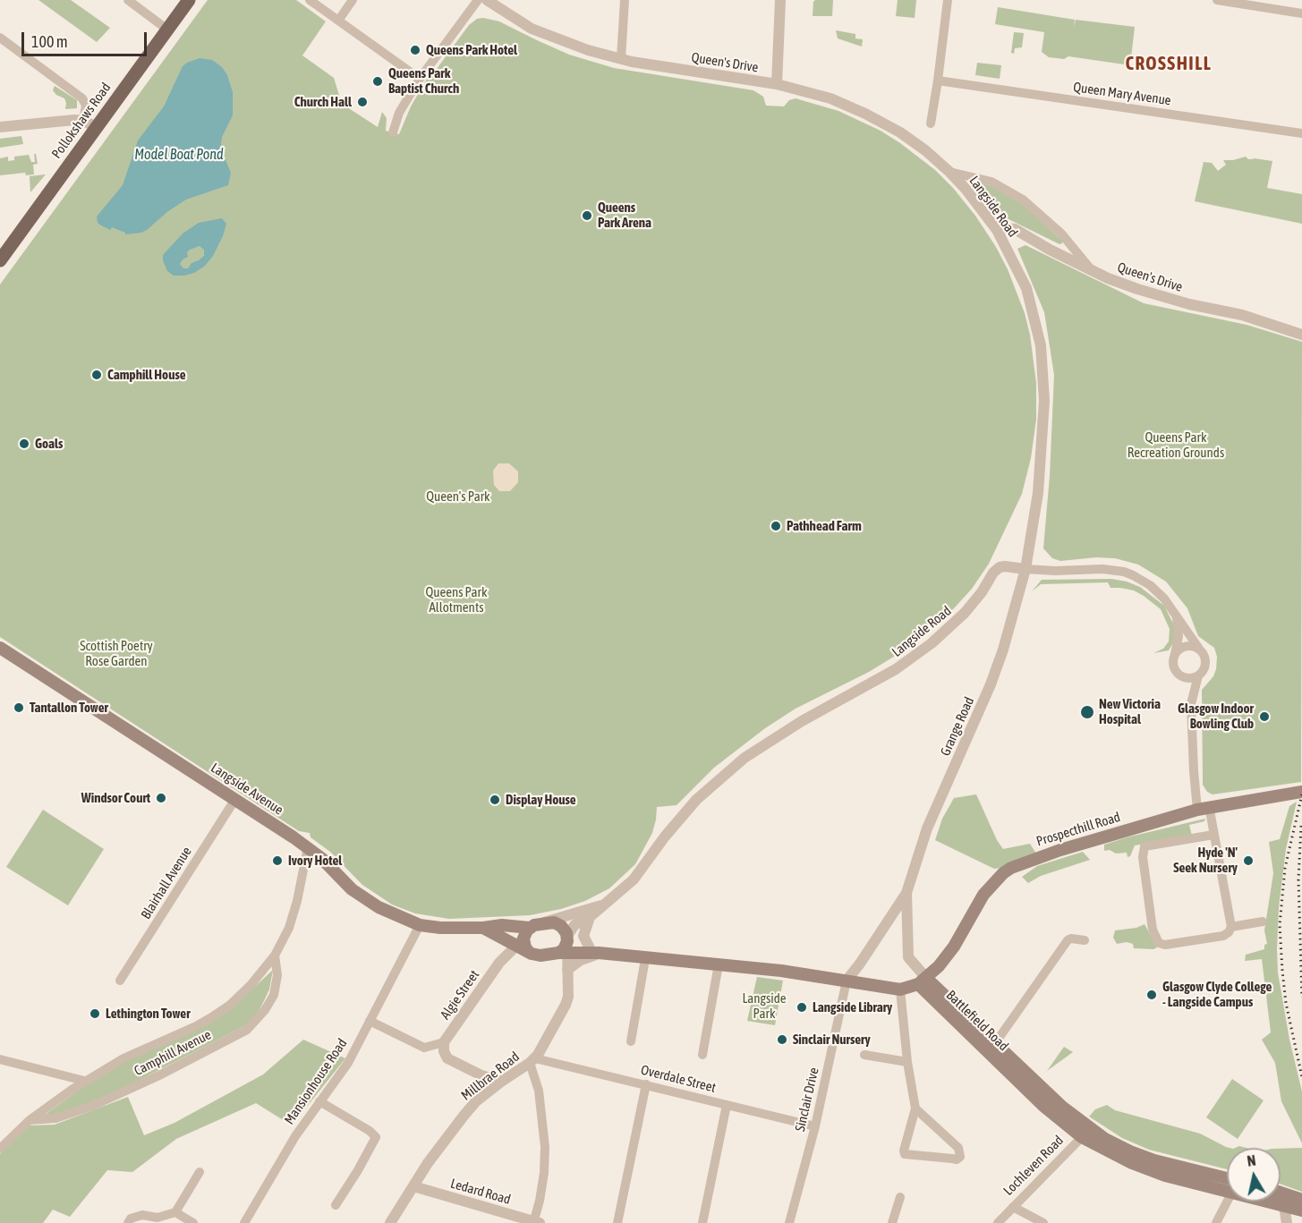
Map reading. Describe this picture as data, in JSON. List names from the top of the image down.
{
  "streets": {
    "main road": [
      "Pollokshaws Road",
      "Langside Avenue",
      "Prospecthill Road",
      "Battlefield Road"
    ],
    "street": [
      "Queen's Drive",
      "Queen Mary Avenue",
      "Langside Road",
      "Grange Road",
      "Blairhall Avenue",
      "Algie Street",
      "Camphill Avenue",
      "Millbrae Road",
      "Overdale Street",
      "Mansionhouse Road",
      "Sinclair Drive",
      "Lochleven Road",
      "Ledard Road"
    ]
  },
  "crossings": [
    ["Queen's Drive", "Langside Road"],
    ["Langside Road", "Grange Road"],
    ["Langside Road", "Langside Avenue"],
    ["Langside Road", "Algie Street"],
    ["Langside Road", "Millbrae Road"],
    ["Grange Road", "Prospecthill Road"],
    ["Grange Road", "Battlefield Road"],
    ["Grange Road", "Sinclair Drive"],
    ["Langside Avenue", "Blairhall Avenue"],
    ["Langside Avenue", "Algie Street"],
    ["Langside Avenue", "Camphill Avenue"],
    ["Langside Avenue", "Millbrae Road"],
    ["Langside Avenue", "Mansionhouse Road"],
    ["Prospecthill Road", "Battlefield Road"],
    ["Algie Street", "Millbrae Road"],
    ["Battlefield Road", "Lochleven Road"],
    ["Millbrae Road", "Overdale Street"],
    ["Millbrae Road", "Ledard Road"],
    ["Overdale Street", "Sinclair Drive"]
  ],
  "districts": ["CROSSHILL"],
  "water": ["Model Boat Pond"],
  "parks": [
    "Queens Park Recreation Grounds",
    "Queen's Park",
    "Queens Park Allotments",
    "Scottish Poetry Rose Garden",
    "Langside Park"
  ],
  "places": [
    "Queens Park Hotel",
    "Queens Park Baptist Church",
    "Church Hall",
    "Queens Park Arena",
    "Camphill House",
    "Goals",
    "Pathhead Farm",
    "Tantallon Tower",
    "New Victoria Hospital",
    "Glasgow Indoor Bowling Club",
    "Windsor Court",
    "Display House",
    "Ivory Hotel",
    "Hyde 'N' Seek Nursery",
    "Glasgow Clyde College - Langside Campus",
    "Langside Library",
    "Lethington Tower",
    "Sinclair Nursery"
  ],
  "scale_bar": "100 m",
  "north": "top"
}
